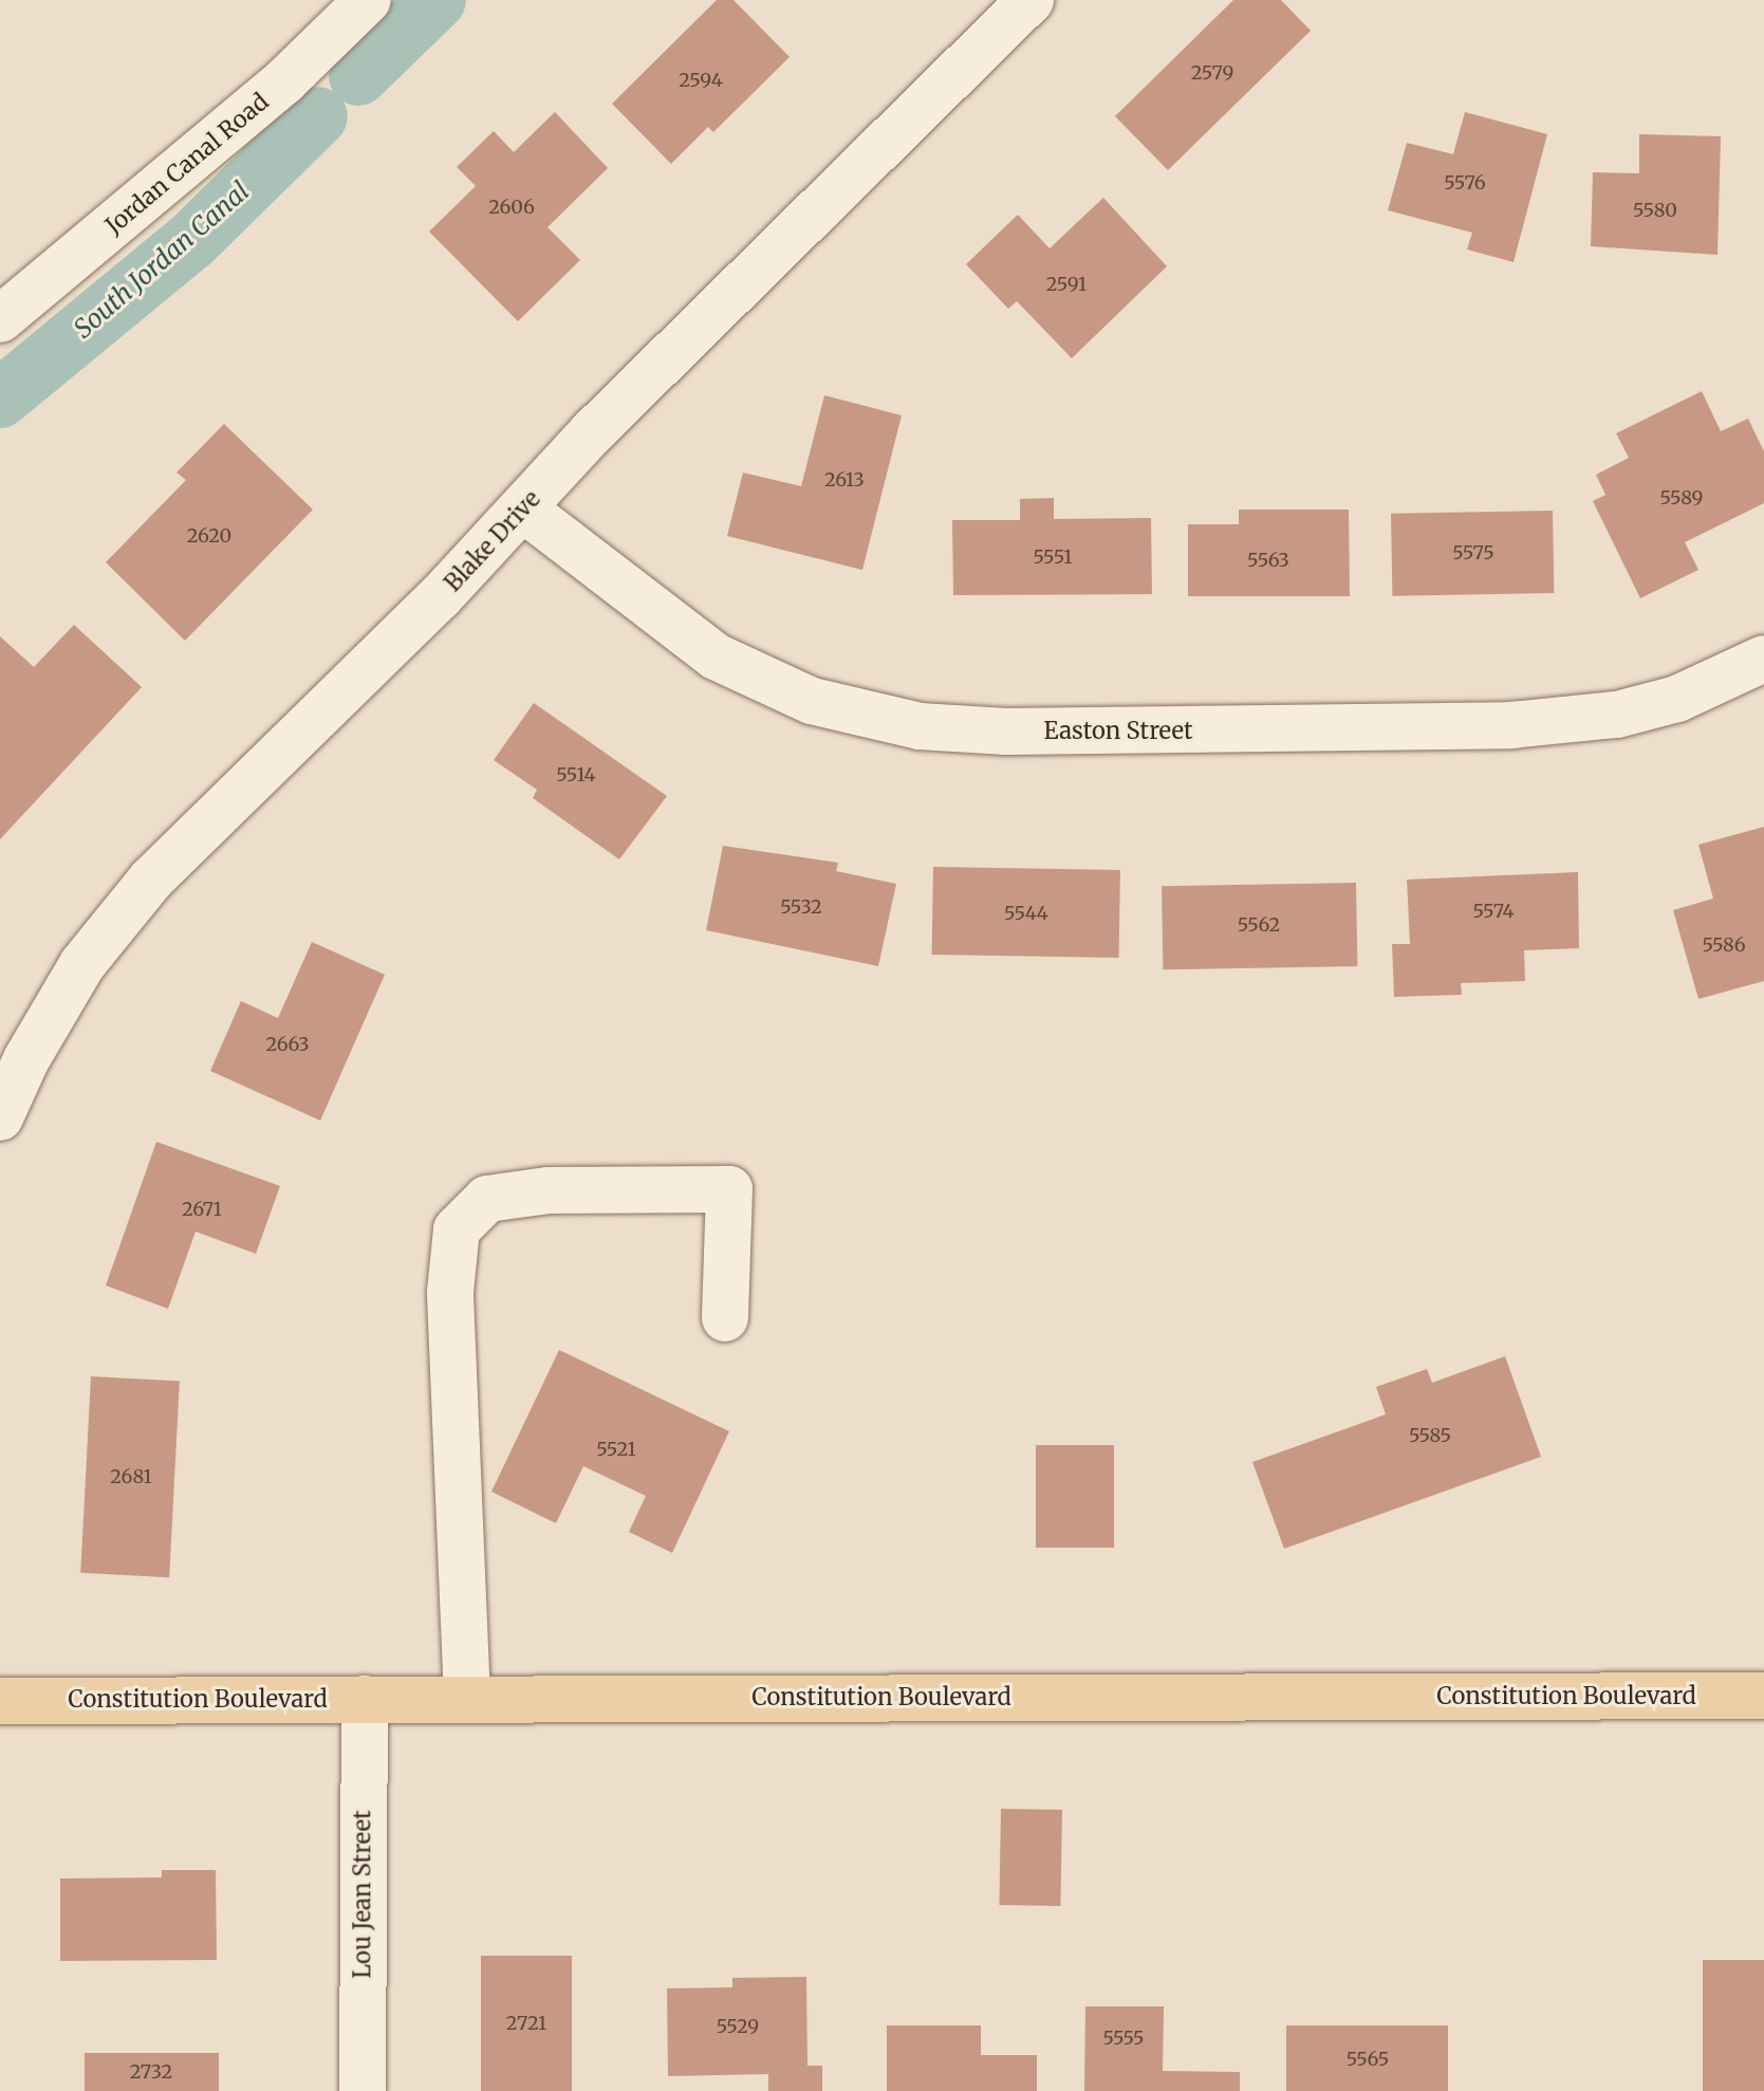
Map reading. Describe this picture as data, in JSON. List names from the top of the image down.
{
  "streets": {
    "main road": ["Constitution Boulevard"],
    "street": [
      "Jordan Canal Road",
      "Blake Drive",
      "Easton Street",
      "Lou Jean Street"
    ]
  },
  "crossings": [
    ["Blake Drive", "Easton Street"],
    ["Constitution Boulevard", "Lou Jean Street"]
  ],
  "water": ["South Jordan Canal"],
  "house_numbers": [
    "2579",
    "2594",
    "5576",
    "2606",
    "5580",
    "2591",
    "2613",
    "5589",
    "2620",
    "5575",
    "5551",
    "5563",
    "5514",
    "5532",
    "5574",
    "5544",
    "5562",
    "5586",
    "2663",
    "2671",
    "5585",
    "5521",
    "2681",
    "2721",
    "5529",
    "5555",
    "5565",
    "2732"
  ]
}
